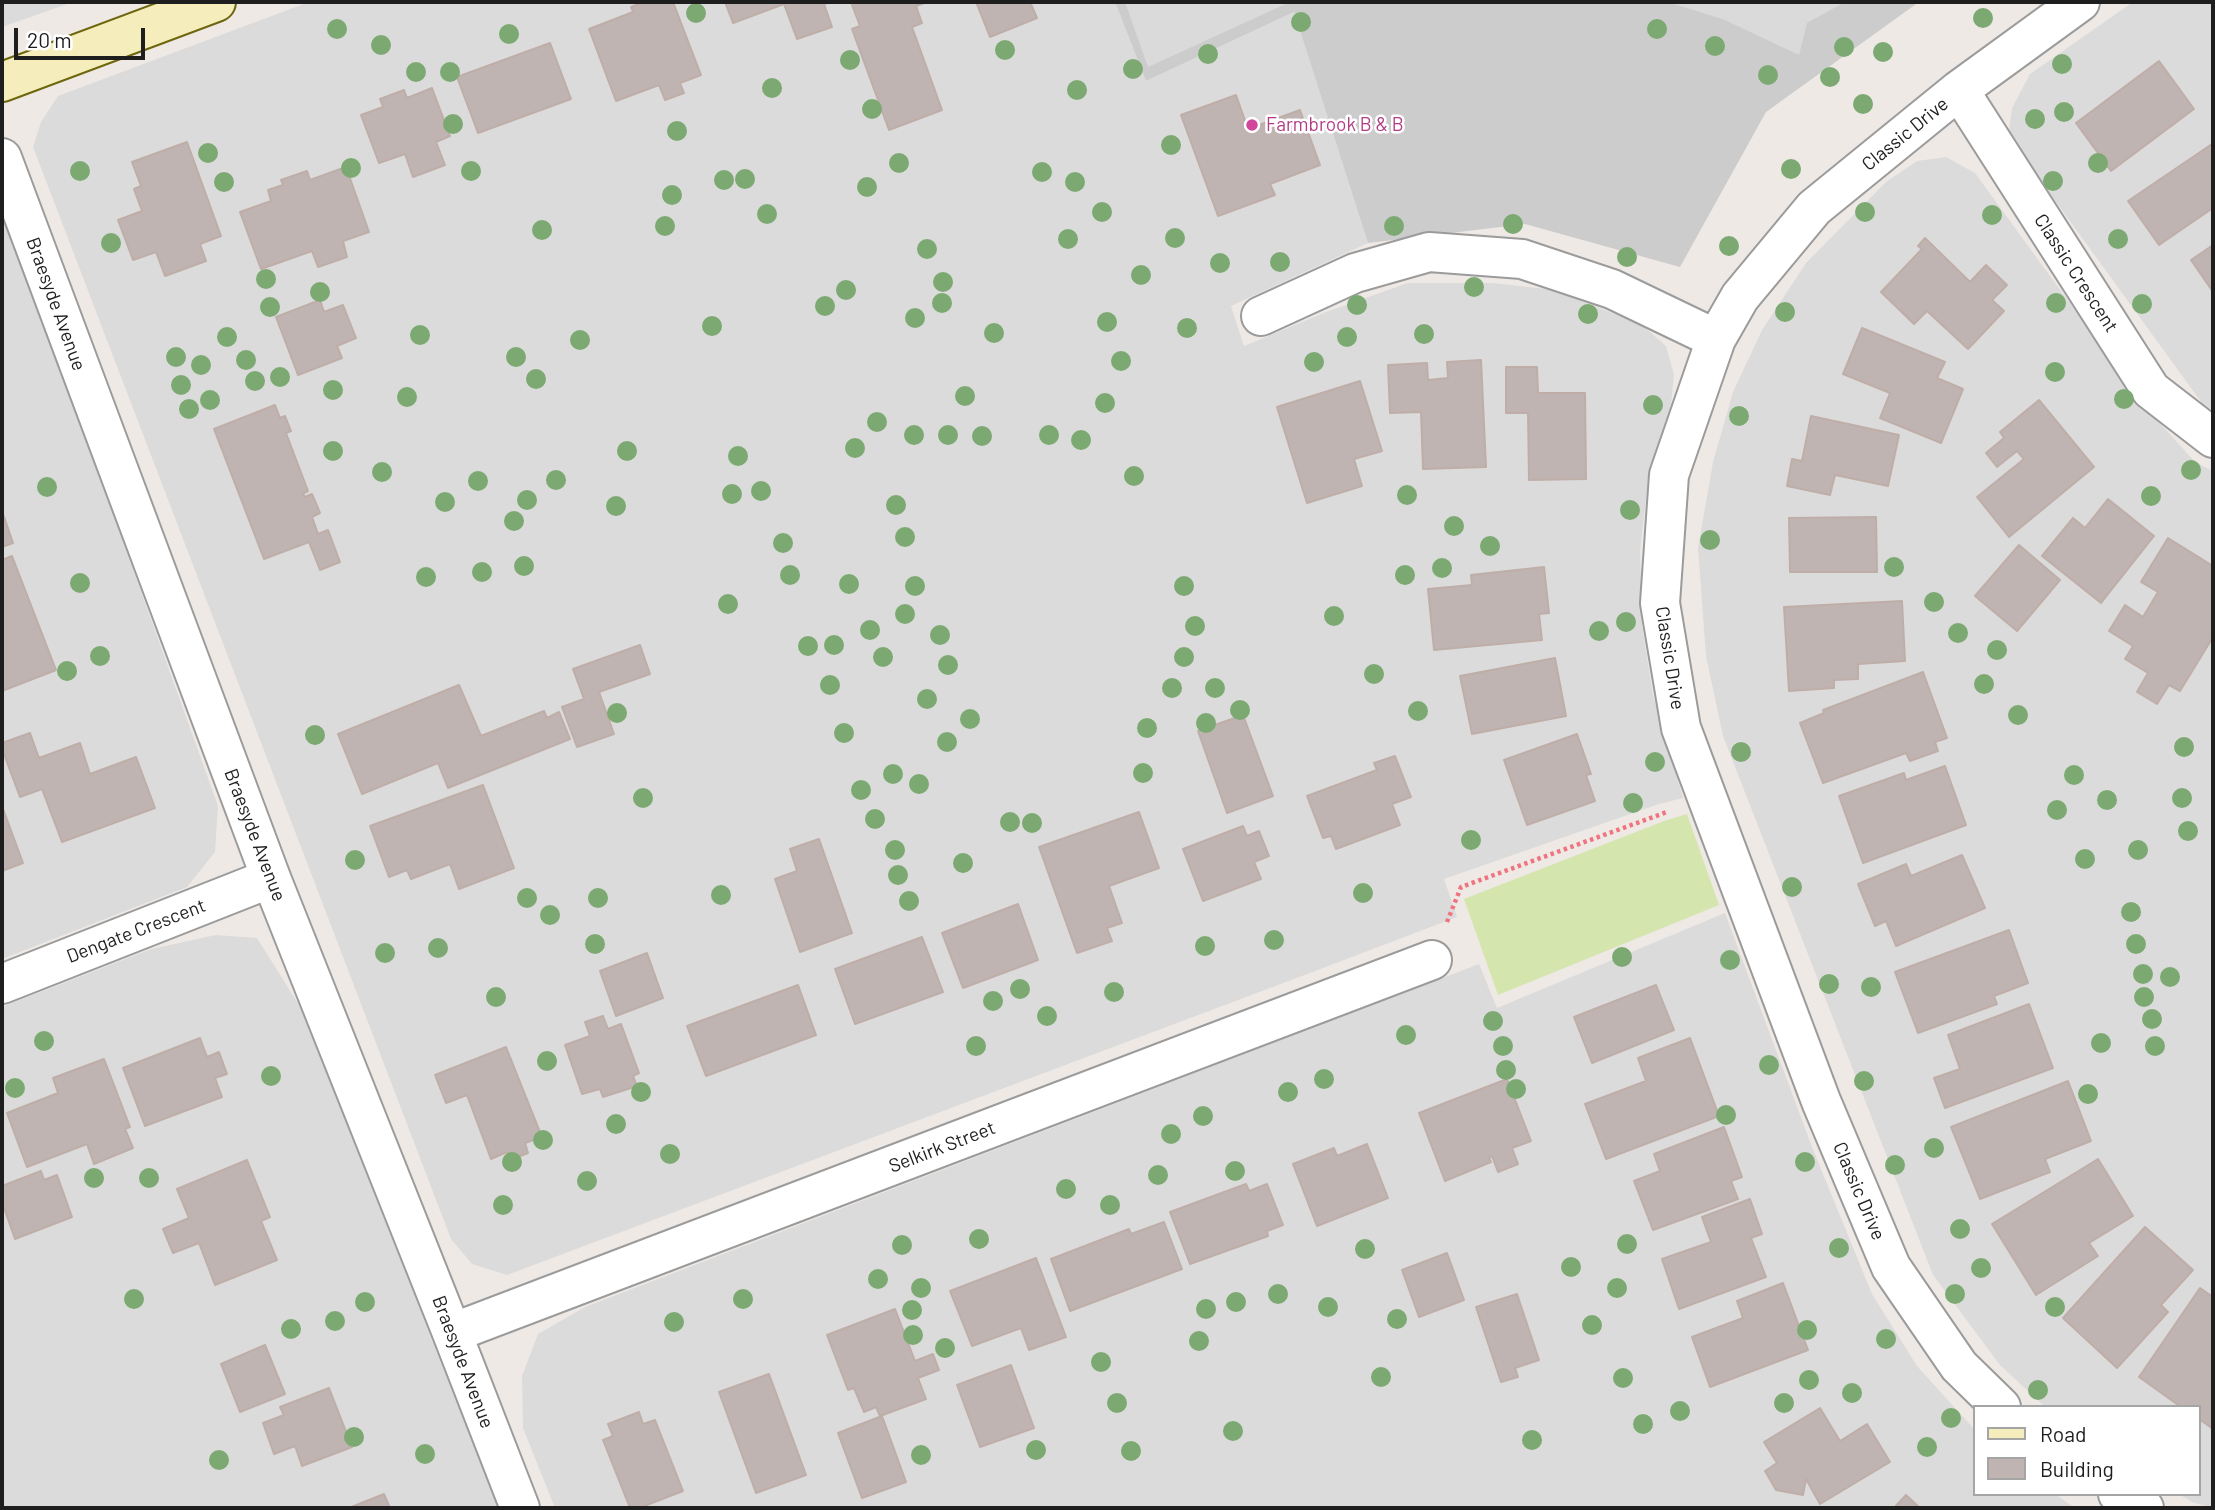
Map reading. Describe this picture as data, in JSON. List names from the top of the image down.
{
  "streets": {
    "street": [
      "Classic Drive",
      "Classic Crescent",
      "Braesyde Avenue",
      "Dengate Crescent",
      "Selkirk Street"
    ]
  },
  "crossings": [
    ["Classic Drive", "Classic Crescent"],
    ["Braesyde Avenue", "Dengate Crescent"],
    ["Braesyde Avenue", "Selkirk Street"]
  ],
  "places": ["Farmbrook B & B"],
  "legend": ["Road", "Building"],
  "scale_bar": "20 m"
}
